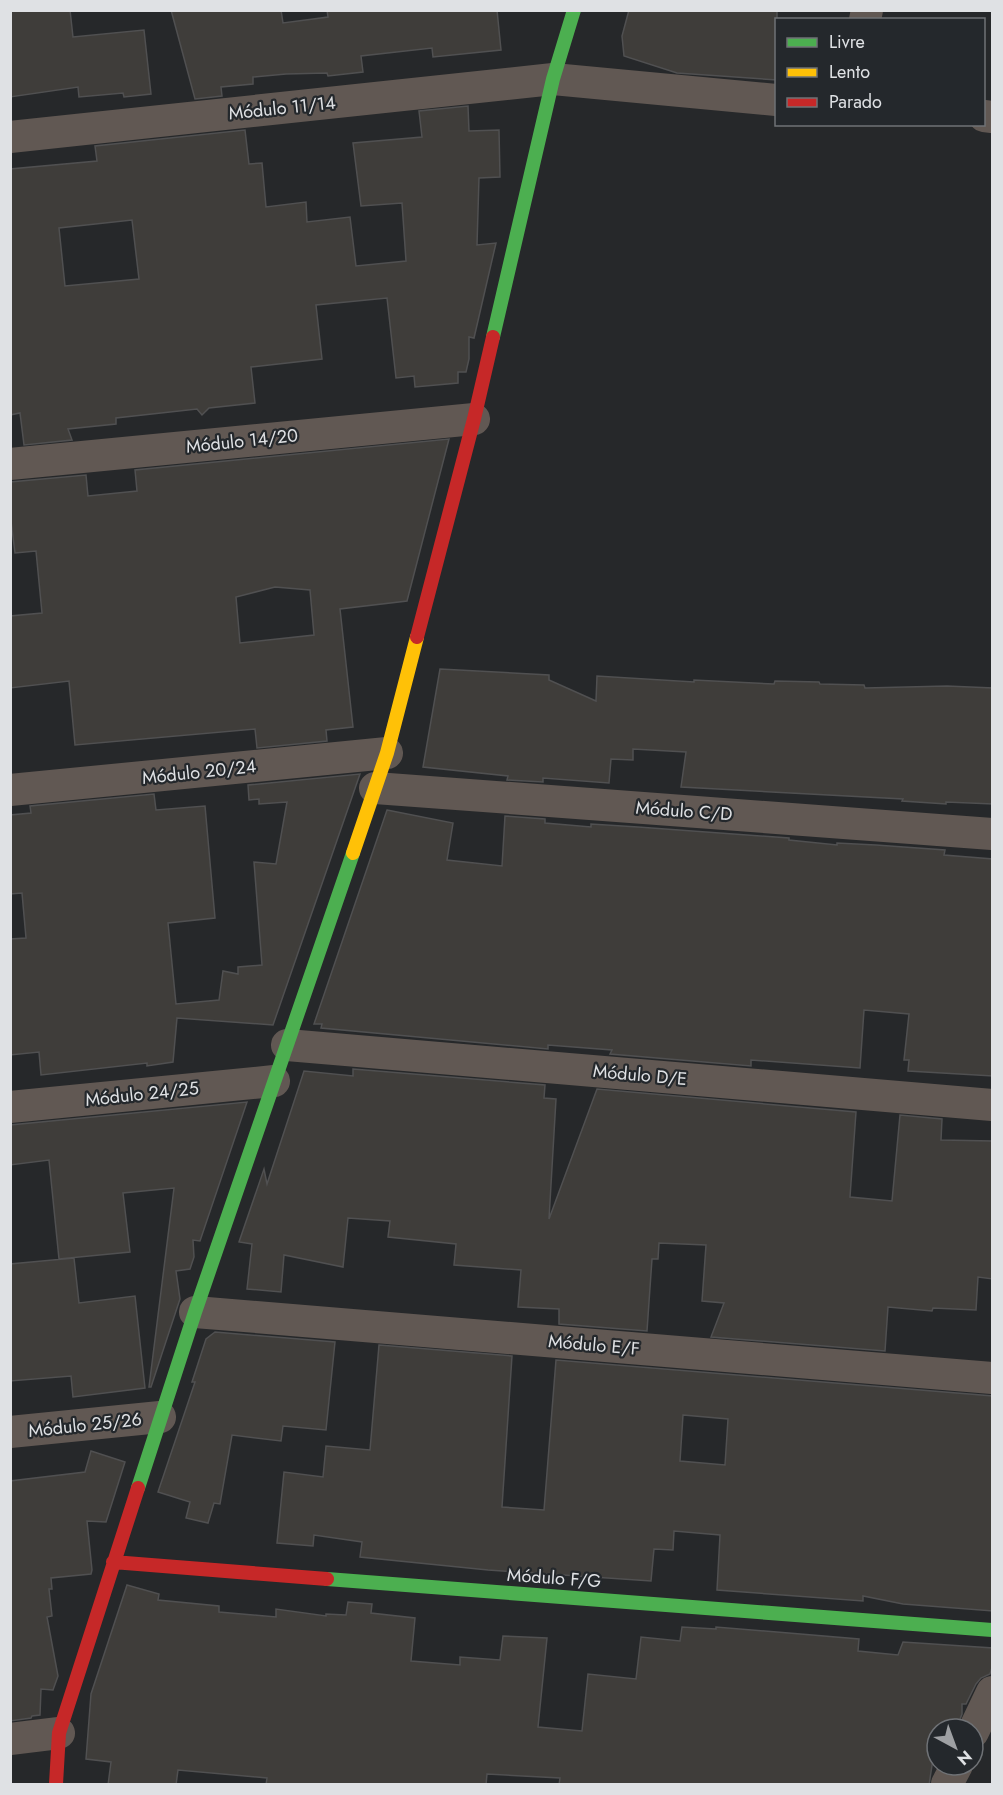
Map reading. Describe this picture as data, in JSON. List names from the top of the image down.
{
  "streets": {
    "street": [
      "Módulo 11/14",
      "Módulo 14/20",
      "Módulo 20/24",
      "Módulo C/D",
      "Módulo D/E",
      "Módulo 24/25",
      "Módulo E/F",
      "Módulo 25/26",
      "Módulo F/G"
    ]
  },
  "legend": ["Livre", "Lento", "Parado"],
  "north": "bottom right"
}
